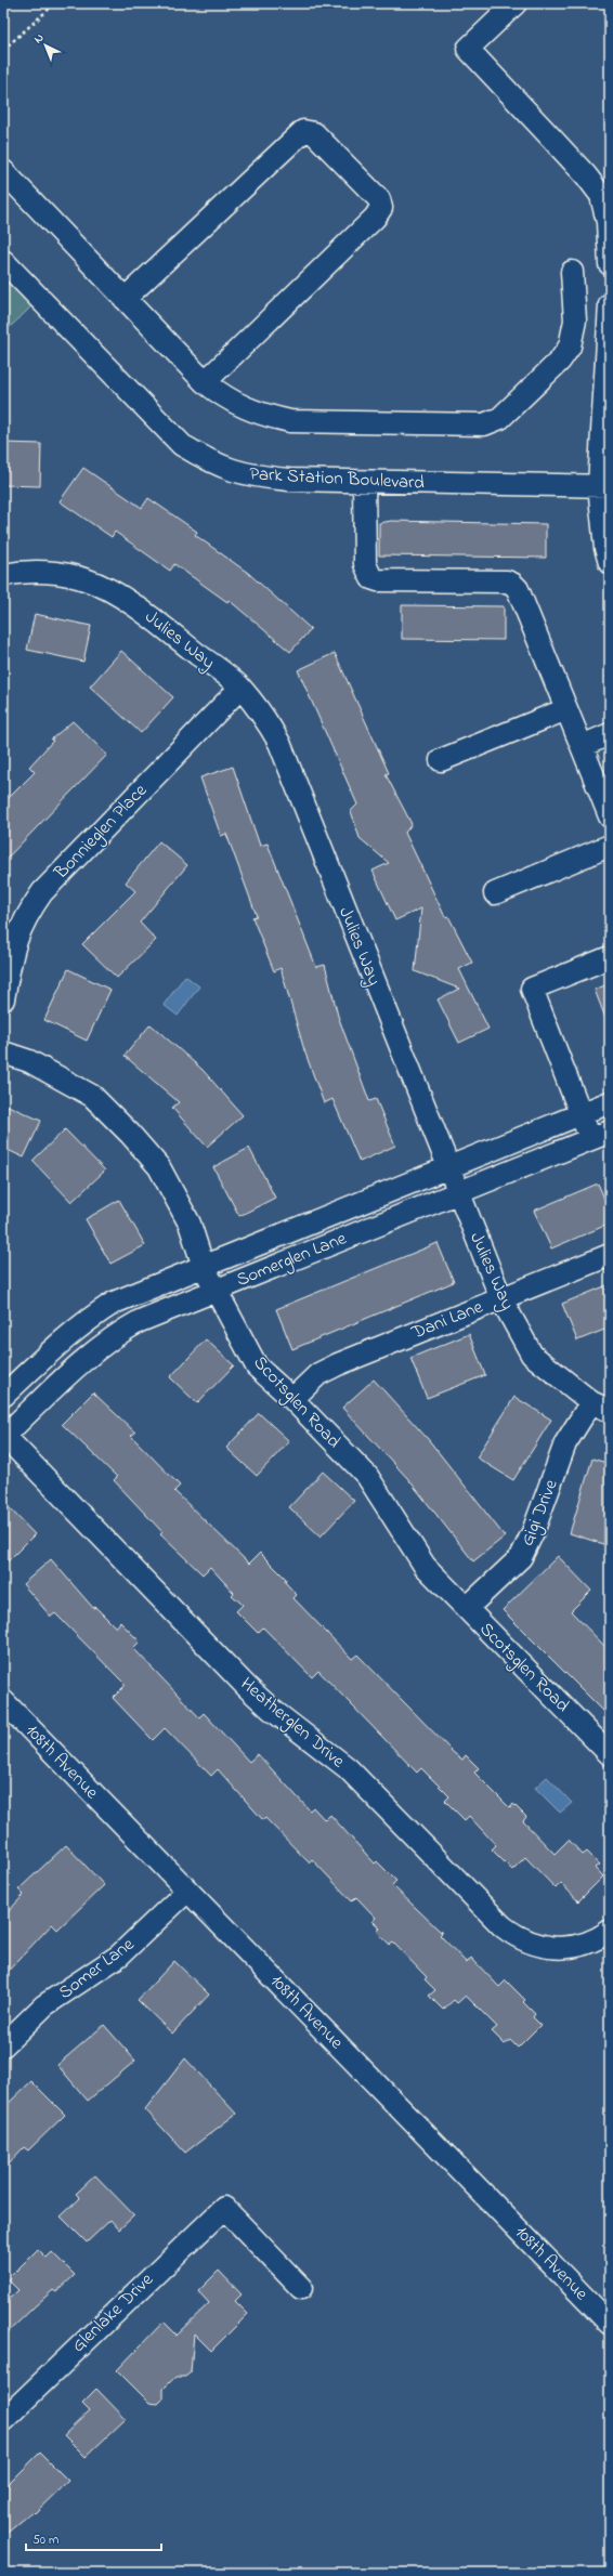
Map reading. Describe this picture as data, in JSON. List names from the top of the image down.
{
  "streets": {
    "street": [
      "Park Station Boulevard",
      "Julies Way",
      "Bonnieglen Place",
      "Somerglen Lane",
      "Dani Lane",
      "Scotsglen Road",
      "Gigi Drive",
      "Heatherglen Drive",
      "108th Avenue",
      "Somer Lane",
      "Glenlake Drive"
    ]
  },
  "crossings": [
    ["Julies Way", "Bonnieglen Place"],
    ["Julies Way", "Somerglen Lane"],
    ["Julies Way", "Dani Lane"],
    ["Julies Way", "Gigi Drive"],
    ["Somerglen Lane", "Scotsglen Road"],
    ["Somerglen Lane", "Heatherglen Drive"],
    ["Dani Lane", "Scotsglen Road"],
    ["Scotsglen Road", "Gigi Drive"],
    ["108th Avenue", "Somer Lane"]
  ],
  "scale_bar": "50 m",
  "north": "top left"
}
